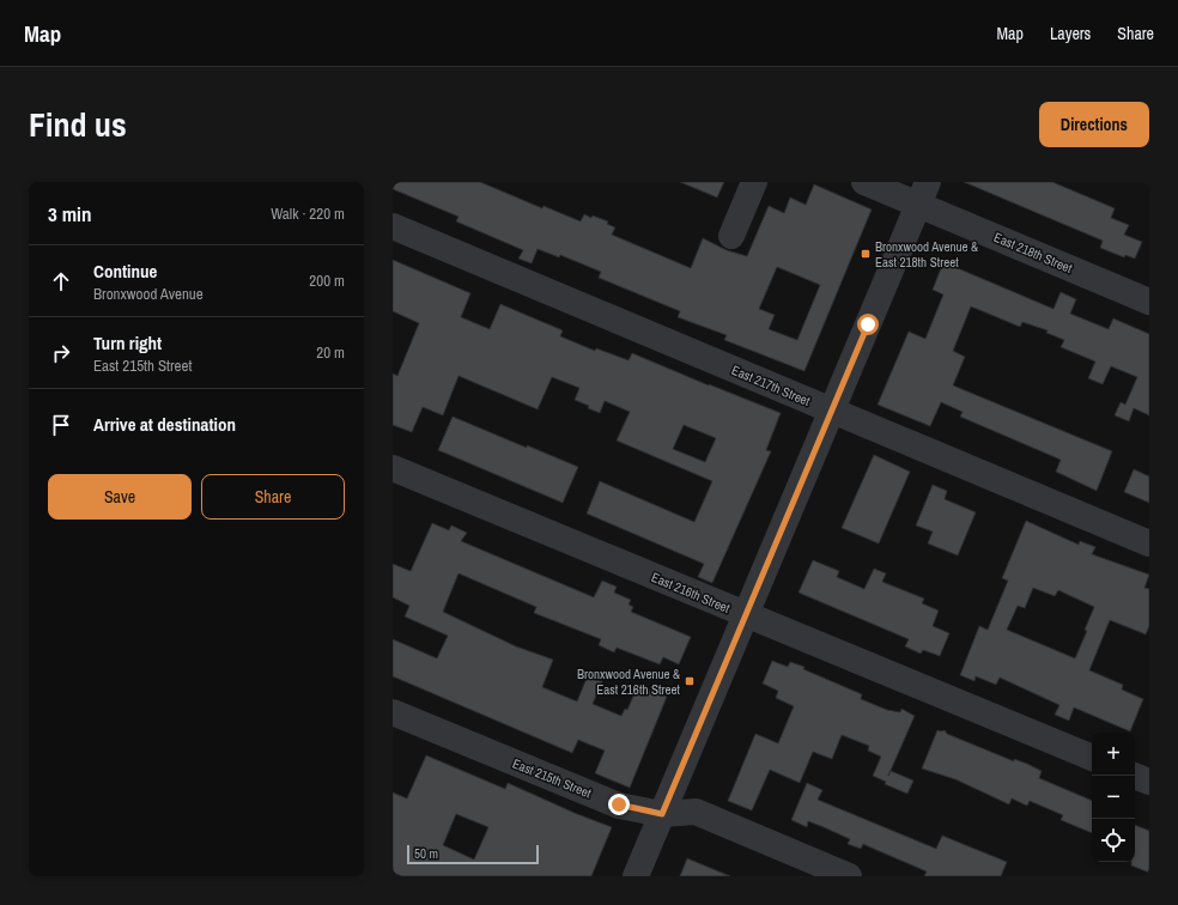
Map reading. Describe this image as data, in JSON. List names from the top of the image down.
{
  "streets": {
    "street": [
      "East 218th Street",
      "East 217th Street",
      "East 216th Street",
      "East 215th Street"
    ]
  },
  "places": {
    "transit": ["Bronxwood Avenue & East 218th Street", "Bronxwood Avenue & East 216th Street"]
  },
  "scale_bar": "50 m",
  "page": {
    "header": "Map",
    "nav": ["Map", "Layers", "Share"],
    "title": "Find us",
    "buttons": [
      "Directions",
      ["Save", "Share"]
    ],
    "heading": ["3 min", "Walk · 220 m"],
    "list": [
      ["Continue", "Bronxwood Avenue", "200 m"],
      ["Turn right", "East 215th Street", "20 m"],
      "Arrive at destination"
    ],
    "map_buttons": ["+", "−"],
    "scale": "50 m"
  }
}
